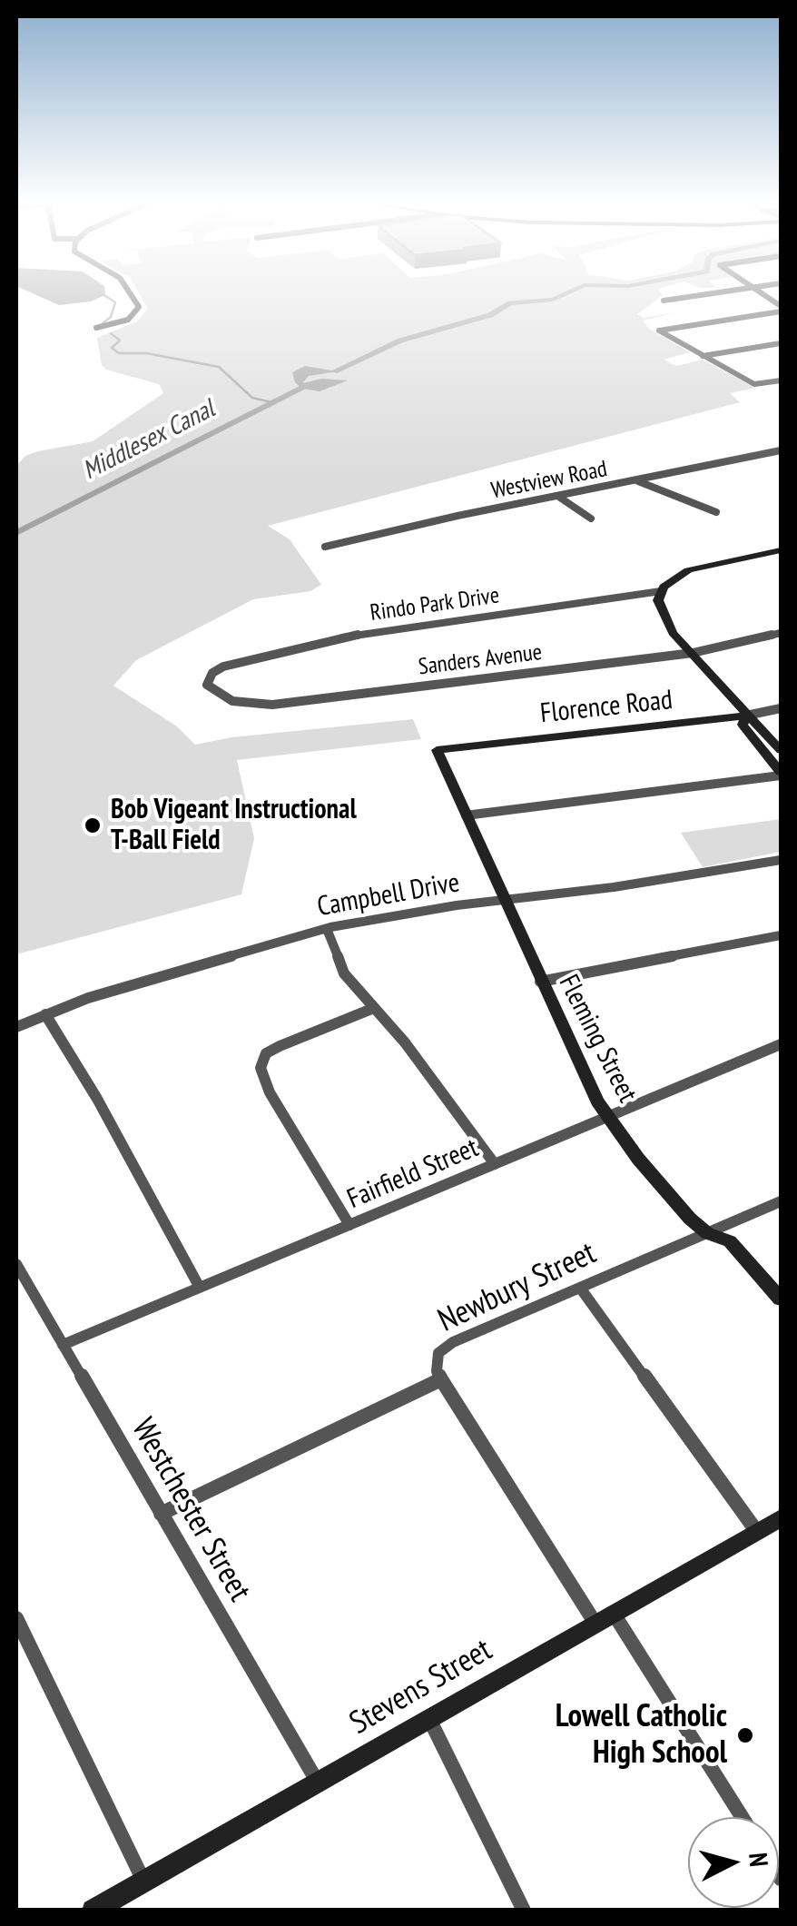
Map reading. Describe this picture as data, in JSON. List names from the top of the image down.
{
  "streets": {
    "street": [
      "Westview Road",
      "Rindo Park Drive",
      "Sanders Avenue",
      "Florence Road",
      "Campbell Drive",
      "Fleming Street",
      "Fairfield Street",
      "Newbury Street",
      "Westchester Street",
      "Stevens Street"
    ]
  },
  "crossings": [
    ["Rindo Park Drive", "Sanders Avenue"],
    ["Florence Road", "Fleming Street"],
    ["Campbell Drive", "Fleming Street"],
    ["Fleming Street", "Fairfield Street"],
    ["Fleming Street", "Newbury Street"],
    ["Fairfield Street", "Westchester Street"],
    ["Newbury Street", "Westchester Street"],
    ["Westchester Street", "Stevens Street"]
  ],
  "water": ["Middlesex Canal"],
  "places": ["Bob Vigeant Instructional T-Ball Field", "Lowell Catholic High School"],
  "north": "right"
}
